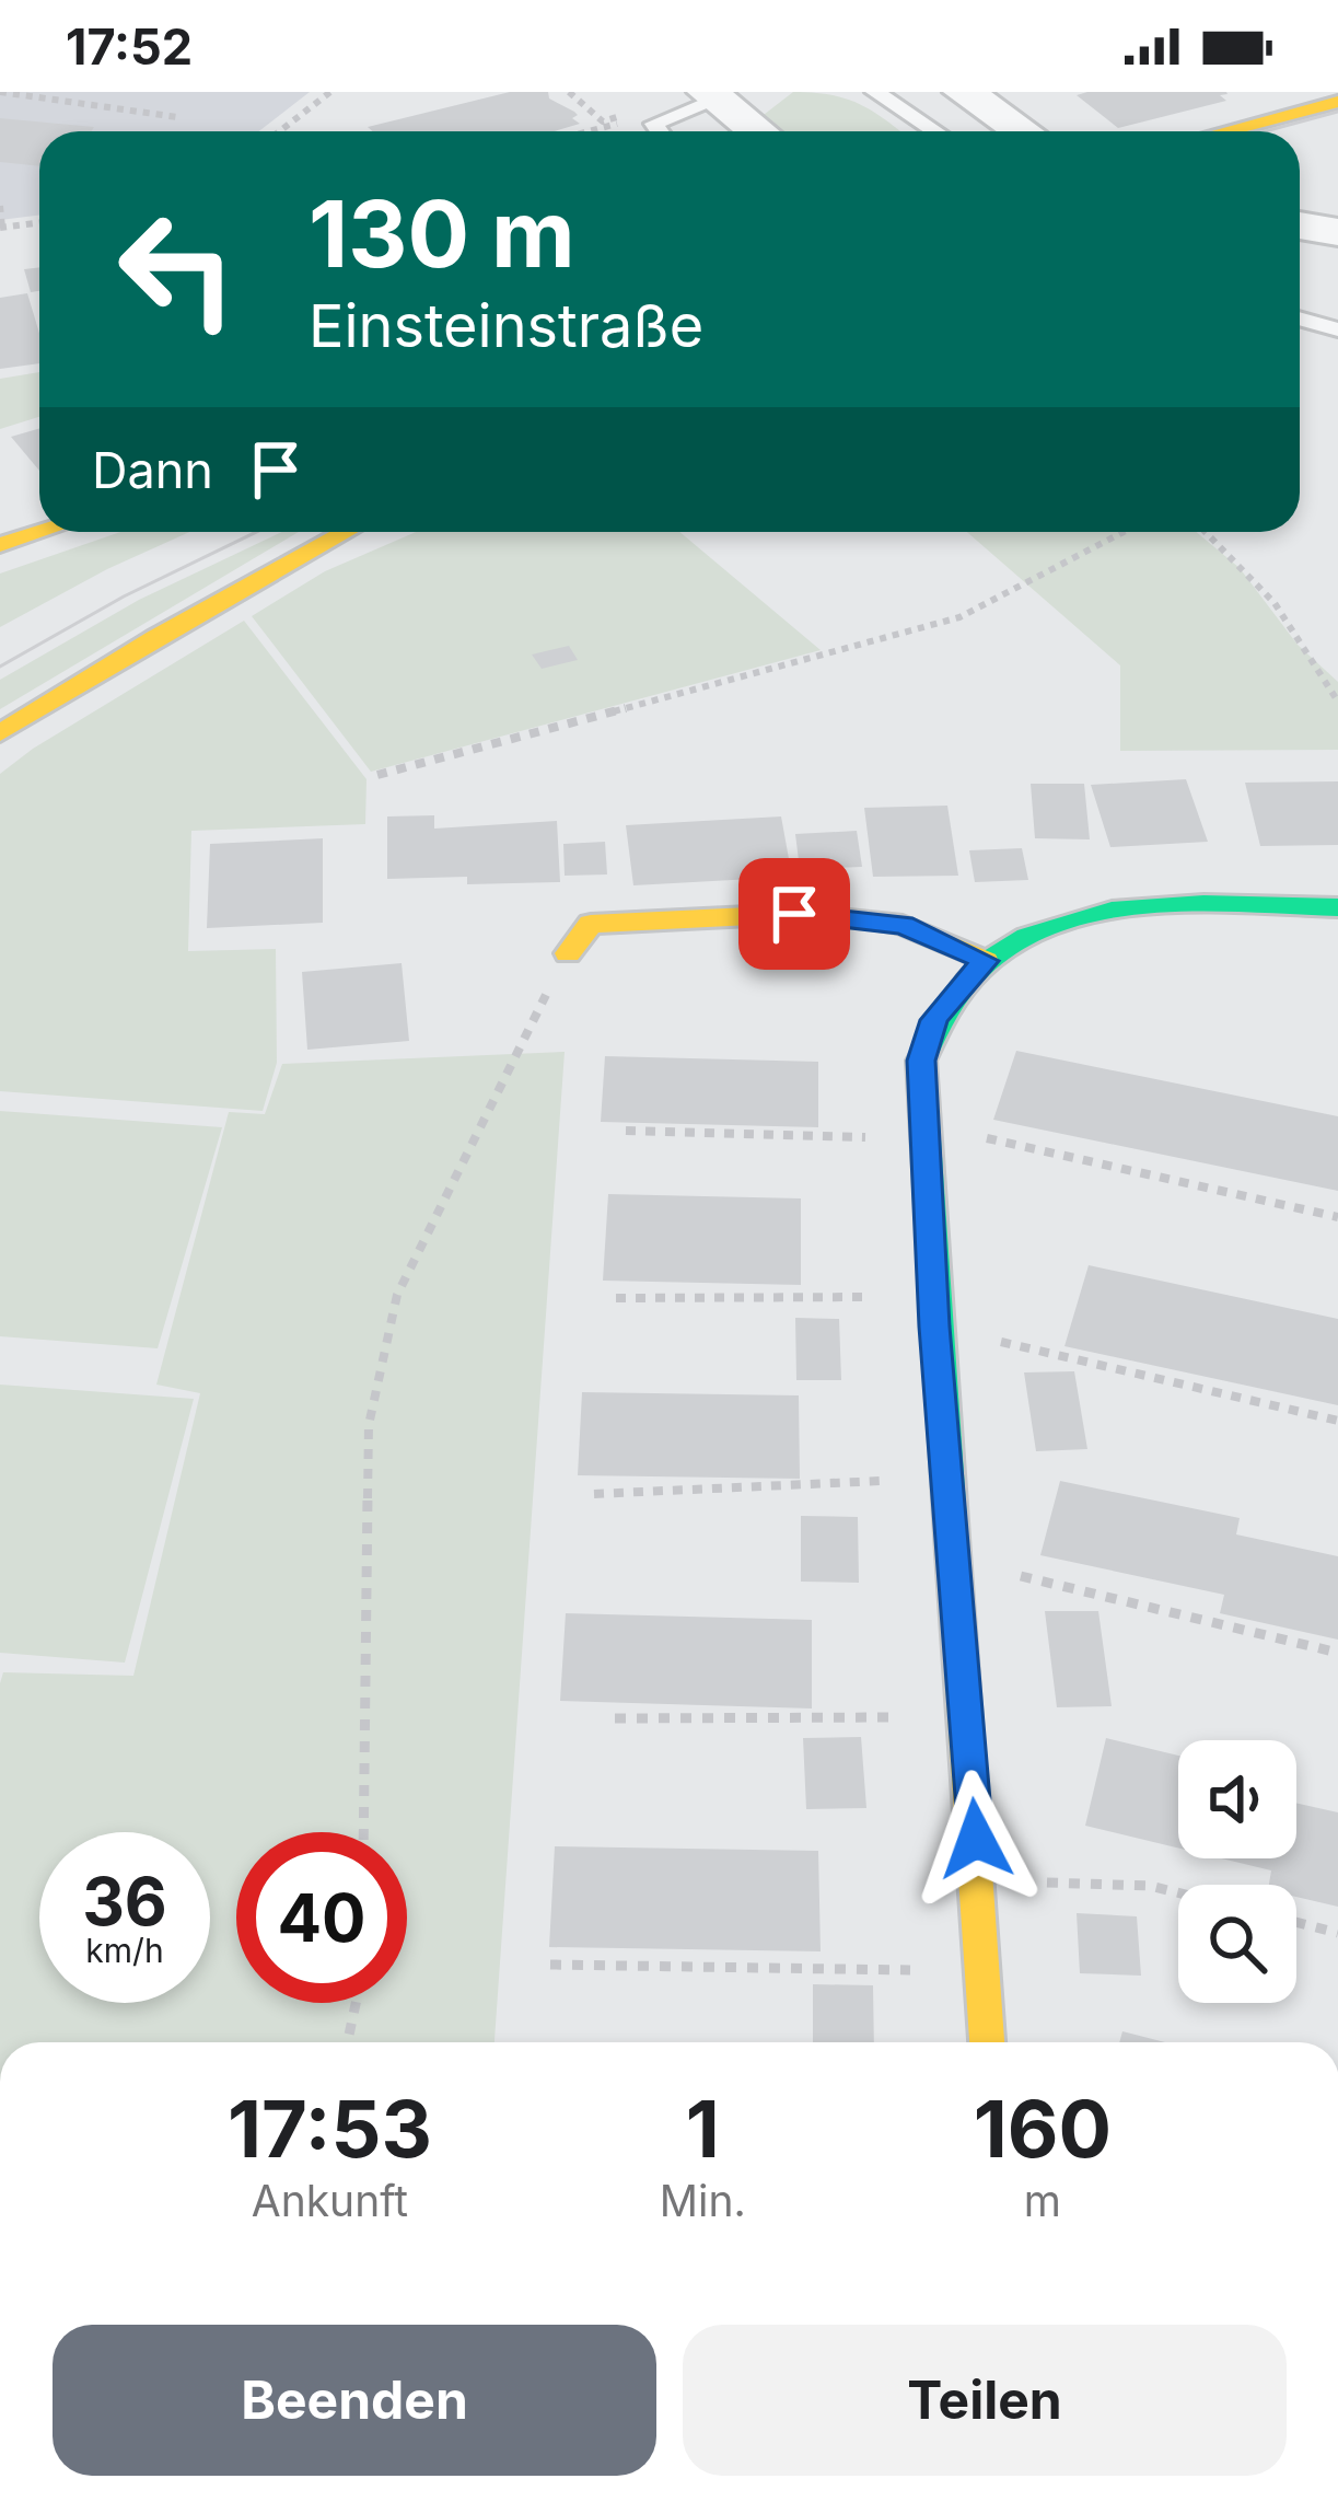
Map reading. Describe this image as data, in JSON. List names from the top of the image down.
{
  "page": {
    "status": "17:52",
    "turn": ["130 m", "Einsteinstraße"],
    "then": "Dann",
    "speed": "36 km/h",
    "limit": "40",
    "eta": [
      "17:53",
      "Ankunft",
      "1",
      "Min.",
      "160",
      "m"
    ],
    "buttons": ["Beenden", "Teilen"]
  }
}
